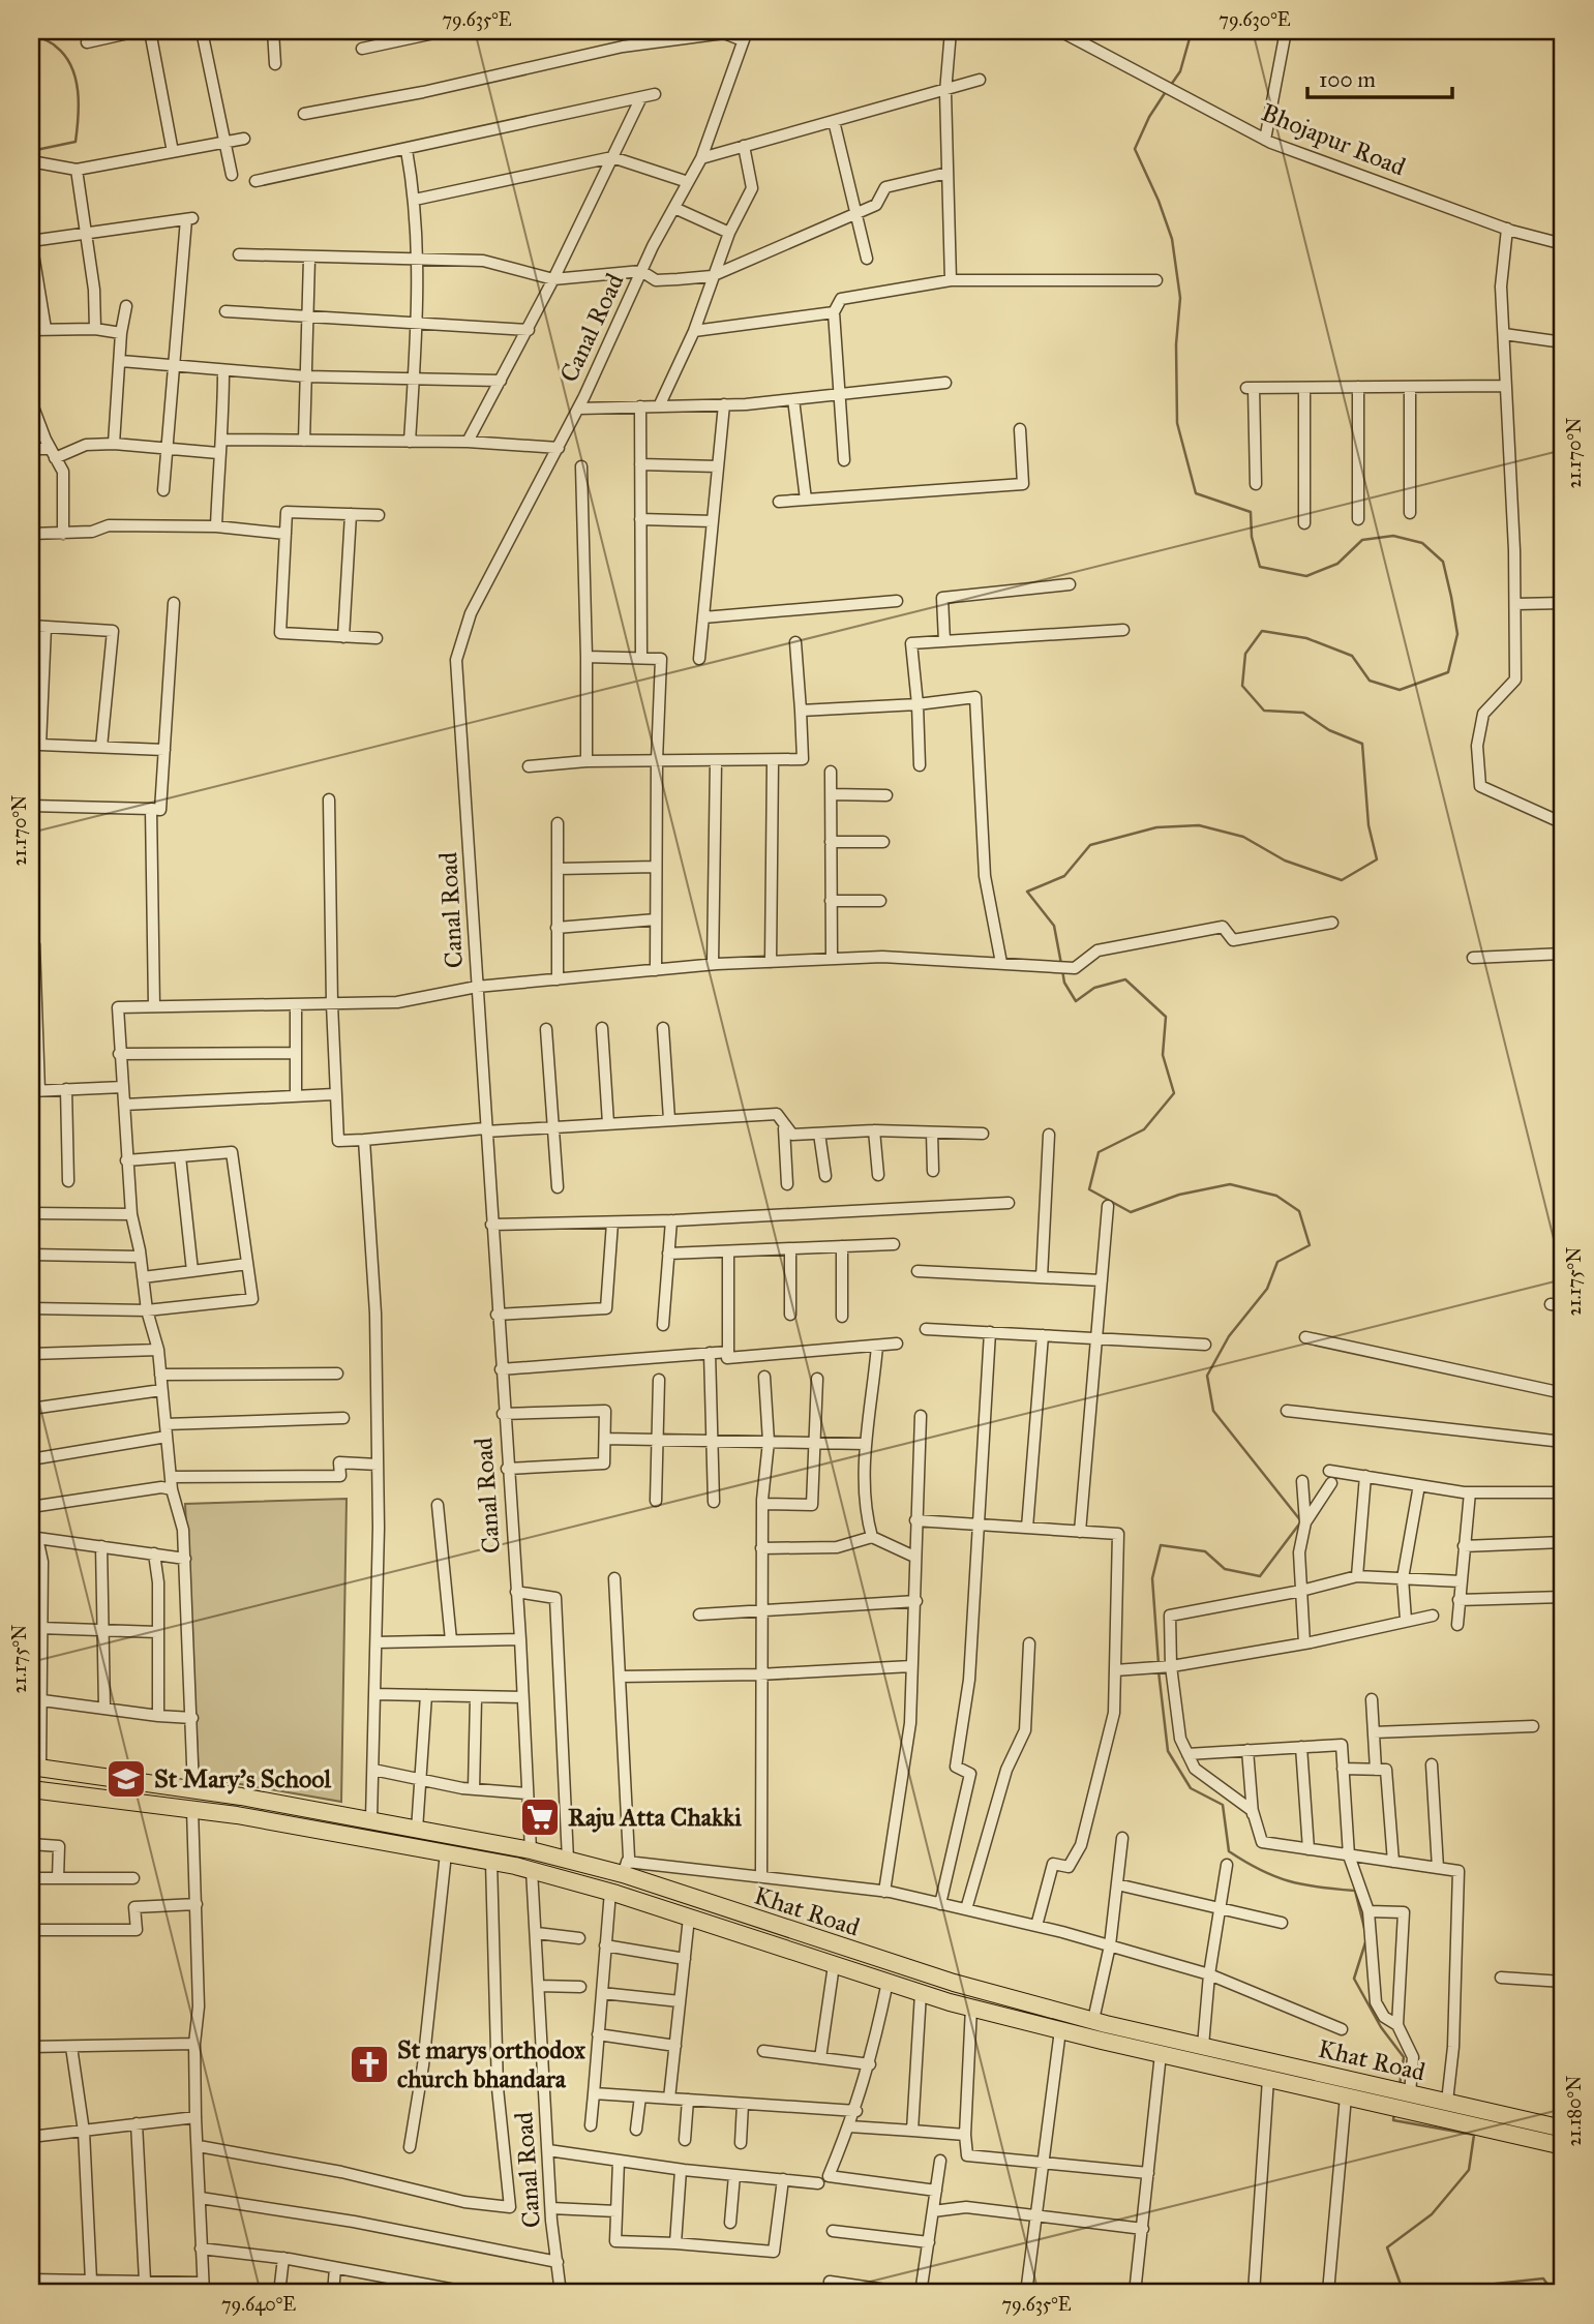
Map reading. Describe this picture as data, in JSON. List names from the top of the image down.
{
  "streets": {
    "highway": ["Khat Road"],
    "street": ["Bhojapur Road", "Canal Road"]
  },
  "crossings": [
    ["Canal Road", "Khat Road"]
  ],
  "places": {
    "school or university": ["St Mary's School"],
    "supermarket": ["Raju Atta Chakki"],
    "church": ["St marys orthodox church bhandara"]
  },
  "scale_bar": "100 m",
  "coordinates": [
    "79.635°E",
    "79.630°E",
    "21.170°N",
    "21.175°N",
    "21.180°N",
    "79.640°E"
  ]
}
